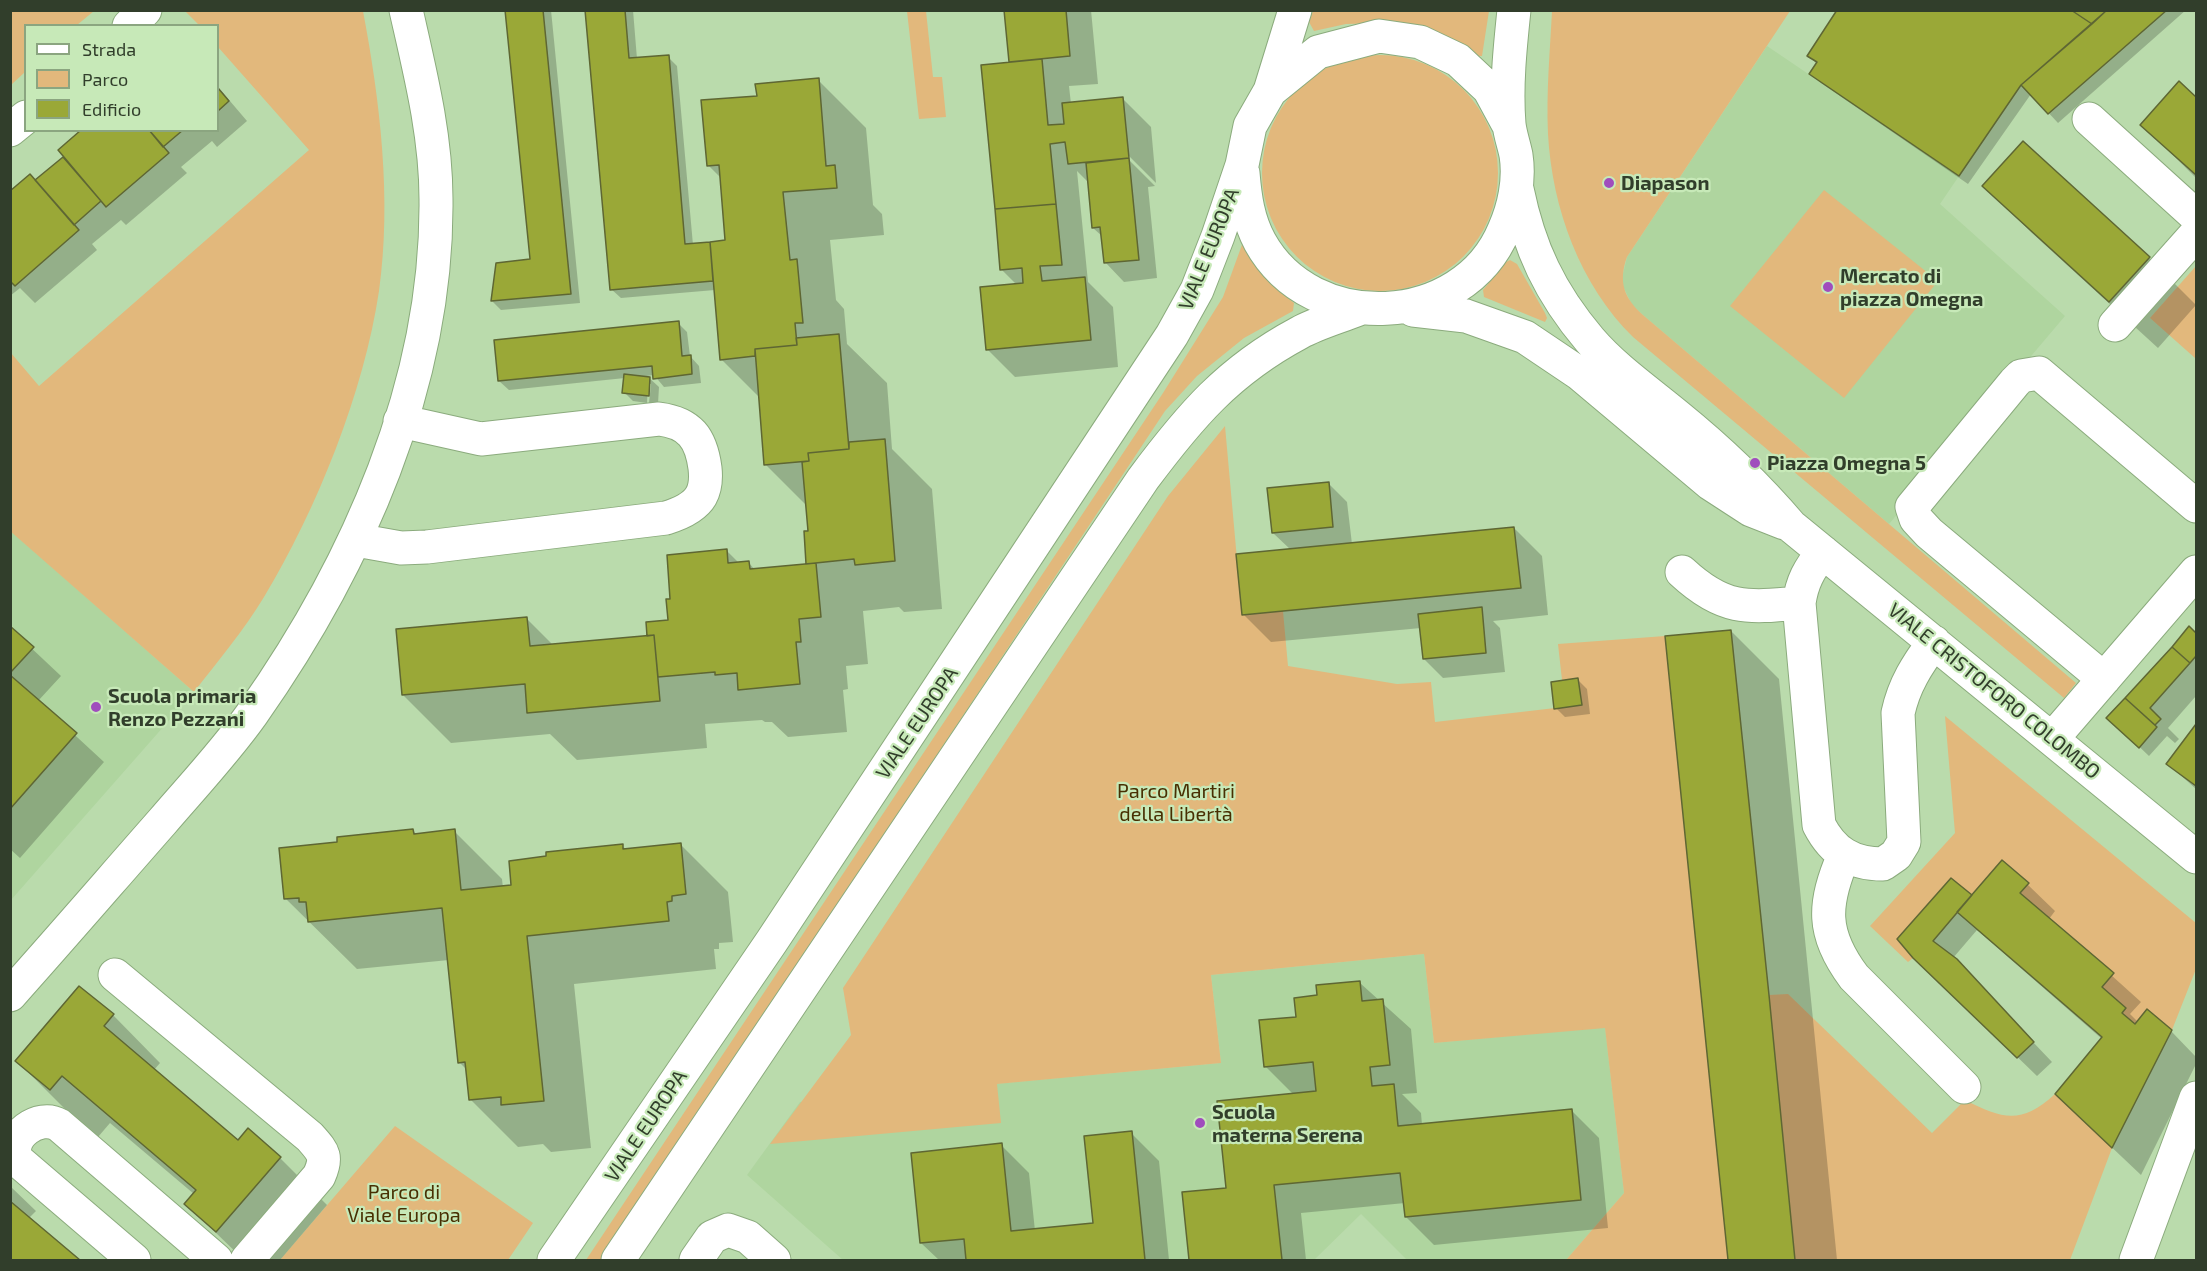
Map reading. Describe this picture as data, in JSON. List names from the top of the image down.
{
  "streets": {
    "street": ["VIALE EUROPA", "VIALE CRISTOFORO COLOMBO"]
  },
  "parks": ["Parco Martiri della Libertà", "Parco di Viale Europa"],
  "places": [
    "Diapason",
    "Mercato di piazza Omegna",
    "Piazza Omegna 5",
    "Scuola primaria Renzo Pezzani",
    "Scuola materna Serena"
  ],
  "legend": ["Strada", "Parco", "Edificio"]
}
